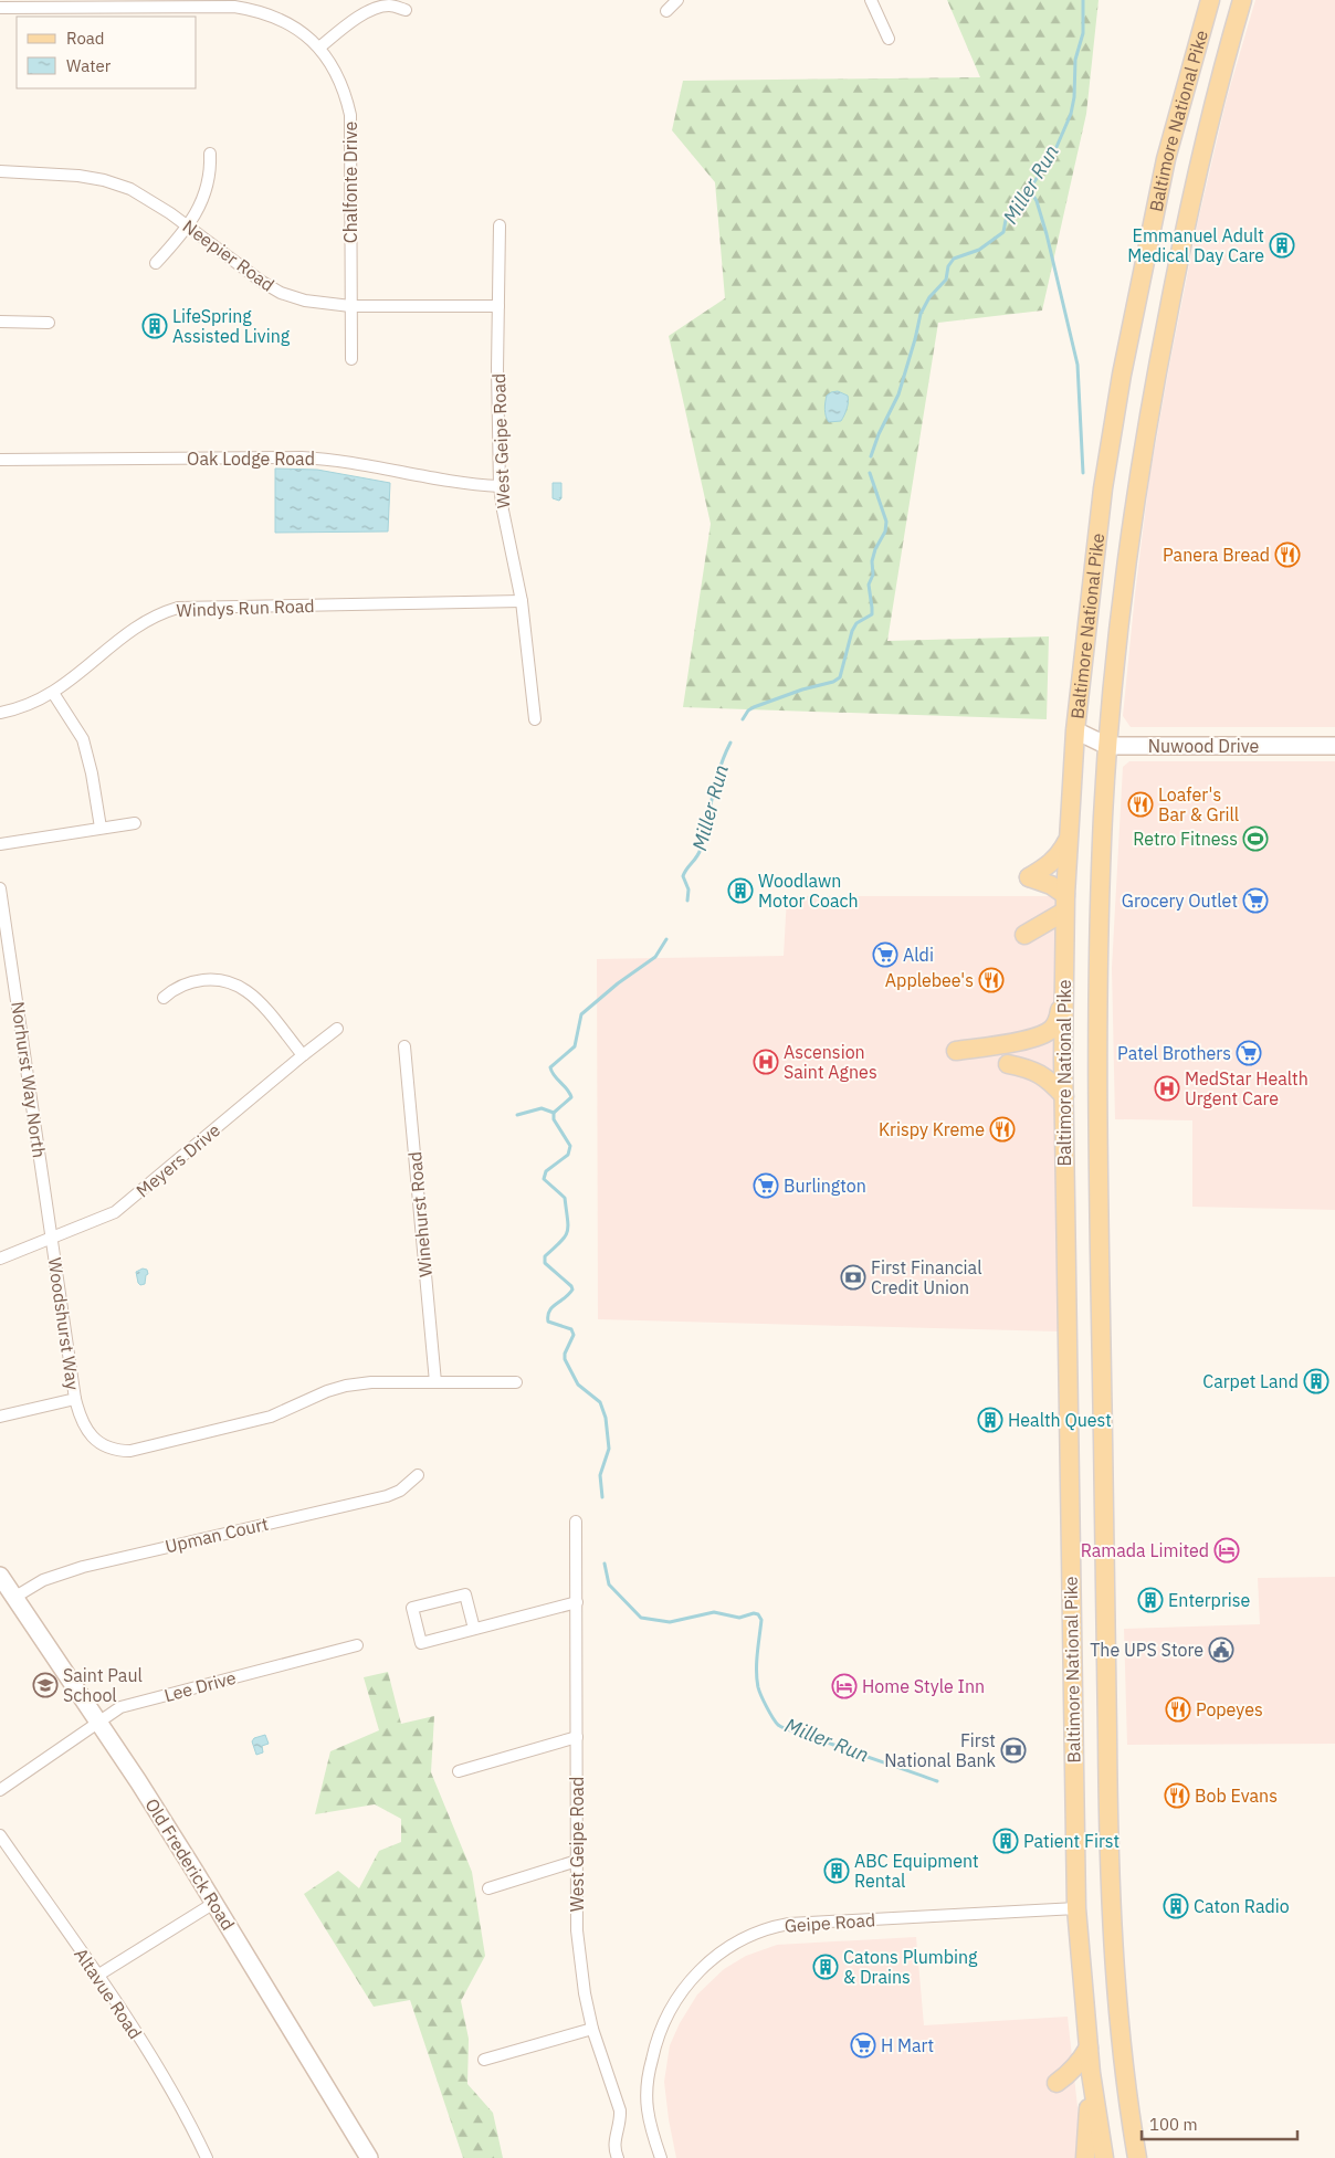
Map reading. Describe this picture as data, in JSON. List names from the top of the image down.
{
  "streets": {
    "main road": ["Baltimore National Pike"],
    "street": [
      "Chalfonte Drive",
      "Neepier Road",
      "West Geipe Road",
      "Oak Lodge Road",
      "Windys Run Road",
      "Nuwood Drive",
      "Norhurst Way North",
      "Meyers Drive",
      "Winehurst Road",
      "Woodshurst Way",
      "Upman Court",
      "Lee Drive",
      "Old Frederick Road",
      "Geipe Road",
      "Altavue Road"
    ]
  },
  "crossings": [
    ["Baltimore National Pike", "Nuwood Drive"],
    ["Baltimore National Pike", "Geipe Road"],
    ["Chalfonte Drive", "Neepier Road"],
    ["Neepier Road", "West Geipe Road"],
    ["West Geipe Road", "Oak Lodge Road"],
    ["West Geipe Road", "Windys Run Road"],
    ["Norhurst Way North", "Meyers Drive"],
    ["Norhurst Way North", "Woodshurst Way"],
    ["Meyers Drive", "Woodshurst Way"],
    ["Upman Court", "Old Frederick Road"],
    ["Lee Drive", "Old Frederick Road"]
  ],
  "water": ["Miller Run"],
  "places": {
    "building": [
      "Emmanuel Adult Medical Day Care",
      "LifeSpring Assisted Living",
      "Woodlawn Motor Coach",
      "Carpet Land",
      "Health Quest",
      "Enterprise",
      "Patient First",
      "ABC Equipment Rental",
      "Caton Radio",
      "Catons Plumbing & Drains"
    ],
    "restaurant": [
      "Panera Bread",
      "Loafer's Bar & Grill",
      "Applebee's",
      "Krispy Kreme",
      "Popeyes",
      "Bob Evans"
    ],
    "sports": ["Retro Fitness"],
    "supermarket": [
      "Grocery Outlet",
      "Aldi",
      "Patel Brothers",
      "Burlington",
      "H Mart"
    ],
    "hospital": ["Ascension Saint Agnes", "MedStar Health Urgent Care"],
    "bank": ["First Financial Credit Union", "First National Bank"],
    "hotel": ["Ramada Limited", "Home Style Inn"],
    "public building": ["The UPS Store"],
    "school or university": ["Saint Paul School"]
  },
  "legend": ["Road", "Water"],
  "scale_bar": "100 m"
}
